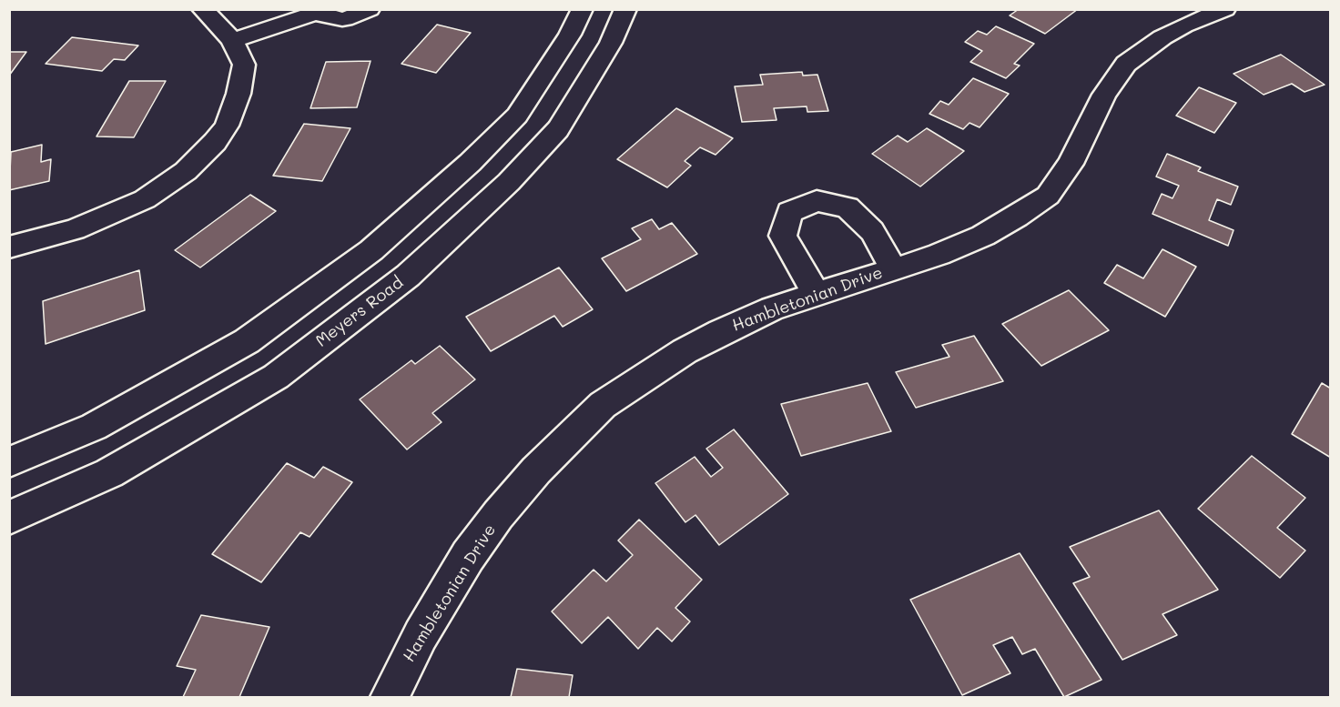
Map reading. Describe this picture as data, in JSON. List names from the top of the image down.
{
  "streets": {
    "street": ["Hambletonian Drive", "Meyers Road"]
  }
}
